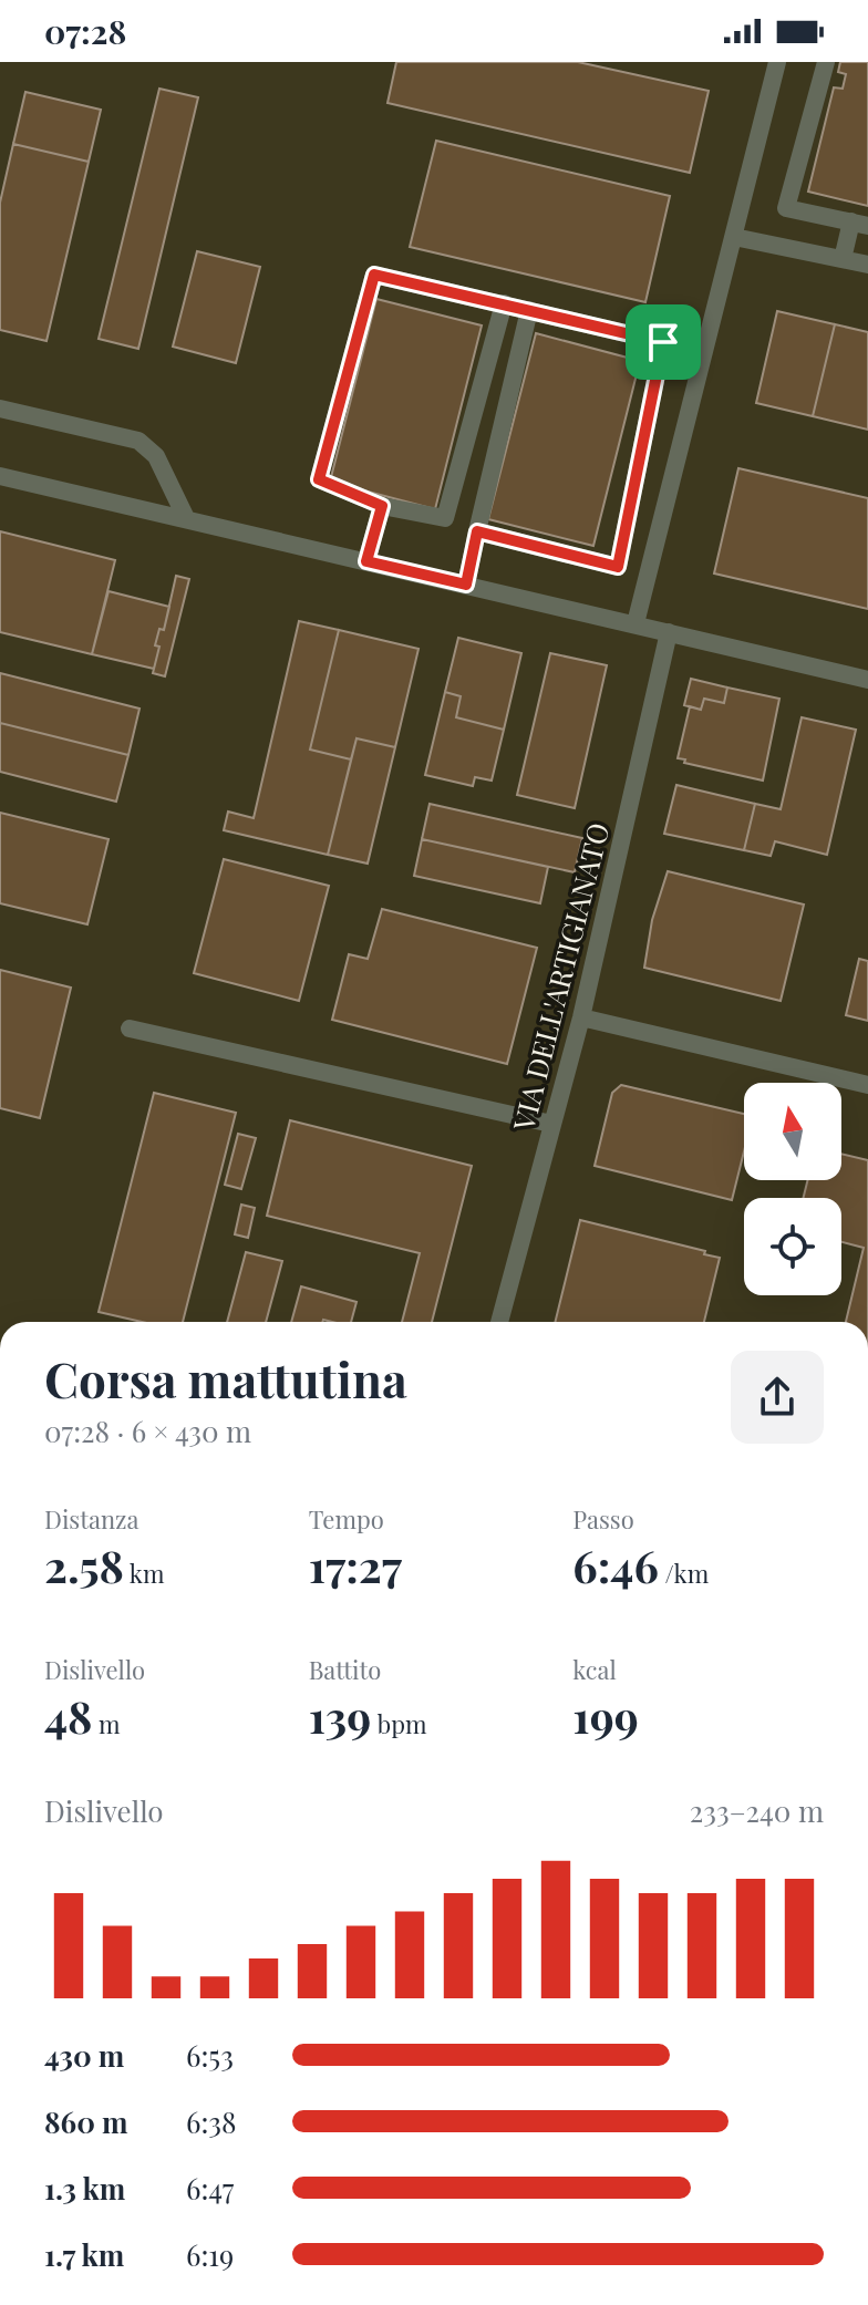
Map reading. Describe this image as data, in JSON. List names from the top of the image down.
{
  "streets": {
    "street": ["VIA DELL'ARTIGIANATO"]
  },
  "north": "top",
  "page": {
    "status": "07:28",
    "heading": ["Corsa mattutina", "07:28 · 6 × 430 m"],
    "stats": [
      ["Distanza", "2.58 km"],
      ["Tempo", "17:27"],
      ["Passo", "6:46 /km"],
      ["Dislivello", "48 m"],
      ["Battito", "139 bpm"],
      ["kcal", "199"]
    ],
    "chart": ["Dislivello", "233–240 m"],
    "list": [
      {
        "name": "430 m",
        "note": "6:53"
      },
      {
        "name": "860 m",
        "note": "6:38"
      },
      {
        "name": "1.3 km",
        "note": "6:47"
      },
      {
        "name": "1.7 km",
        "note": "6:19"
      }
    ]
  }
}
